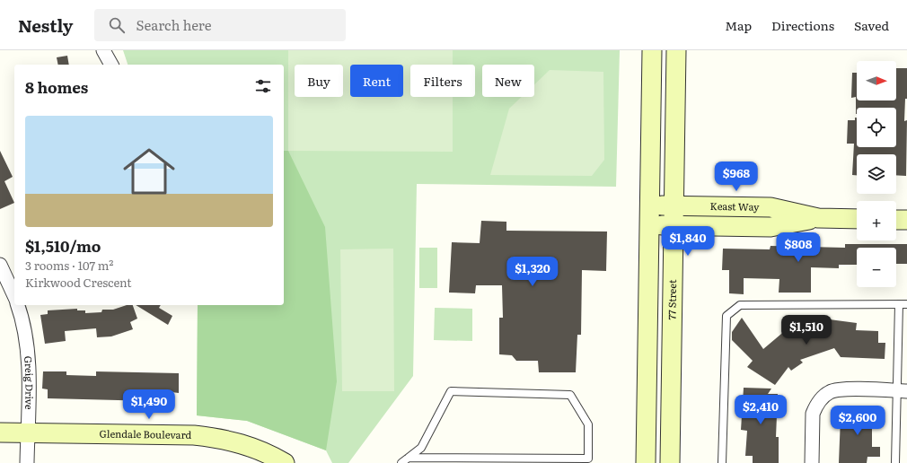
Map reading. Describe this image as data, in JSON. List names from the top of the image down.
{
  "streets": {
    "main road": ["Keast Way", "77 Street", "Glendale Boulevard"],
    "street": ["Greig Drive"]
  },
  "crossings": [
    ["Keast Way", "77 Street"],
    ["Greig Drive", "Glendale Boulevard"]
  ],
  "north": "right",
  "page": {
    "header": "Nestly",
    "search": "Search here",
    "nav": ["Map", "Directions", "Saved"],
    "map_buttons": ["+", "−"],
    "chip": [
      "Buy",
      "Rent",
      "Filters",
      "New"
    ],
    "heading": "8 homes",
    "list": [
      {
        "name": "$1,510/mo",
        "note": "3 rooms · 107 m² · Kirkwood Crescent"
      }
    ],
    "price": [
      "$968",
      "$1,840",
      "$808",
      "$1,320",
      "$1,510",
      "$1,490",
      "$2,410",
      "$2,600"
    ]
  }
}
